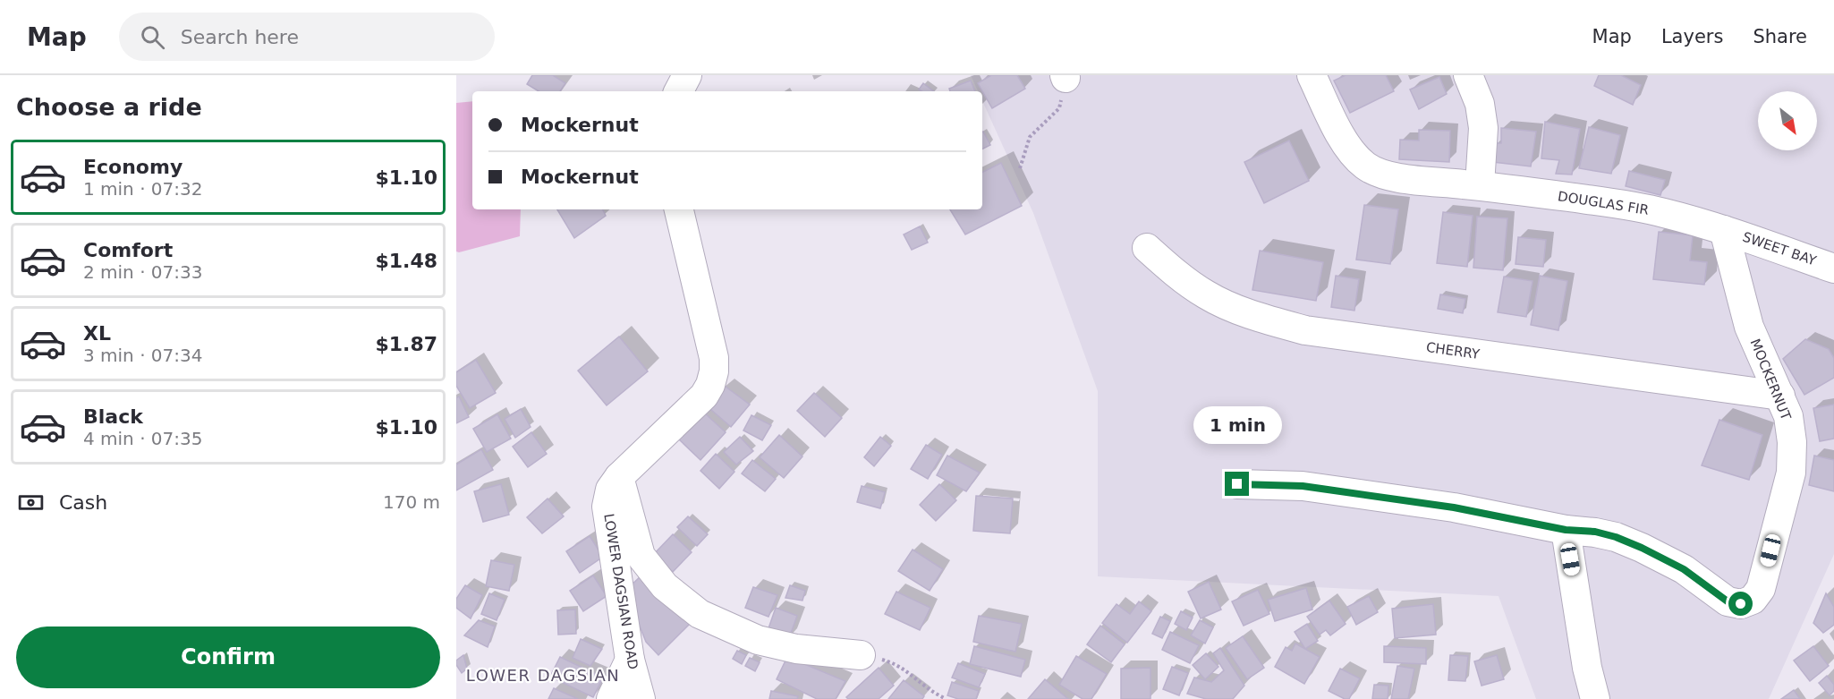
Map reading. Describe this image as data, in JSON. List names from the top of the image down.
{
  "streets": {
    "street": [
      "DOUGLAS FIR",
      "SWEET BAY",
      "CHERRY",
      "MOCKERNUT",
      "LOWER DAGSIAN ROAD"
    ]
  },
  "crossings": [
    ["DOUGLAS FIR", "SWEET BAY"],
    ["DOUGLAS FIR", "MOCKERNUT"],
    ["SWEET BAY", "MOCKERNUT"],
    ["CHERRY", "MOCKERNUT"]
  ],
  "districts": ["LOWER DAGSIAN"],
  "north": "bottom right",
  "page": {
    "header": "Map",
    "search": "Search here",
    "nav": ["Map", "Layers", "Share"],
    "heading": "Choose a ride",
    "banner": ["Mockernut", "Mockernut"],
    "list": [
      {
        "name": "Economy",
        "note": "1 min · 07:32",
        "value": "$1.10"
      },
      {
        "name": "Comfort",
        "note": "2 min · 07:33",
        "value": "$1.48"
      },
      {
        "name": "XL",
        "note": "3 min · 07:34",
        "value": "$1.87"
      },
      {
        "name": "Black",
        "note": "4 min · 07:35",
        "value": "$1.10"
      }
    ],
    "bubble": "1 min",
    "pay": ["Cash", "170 m"],
    "buttons": "Confirm"
  }
}
